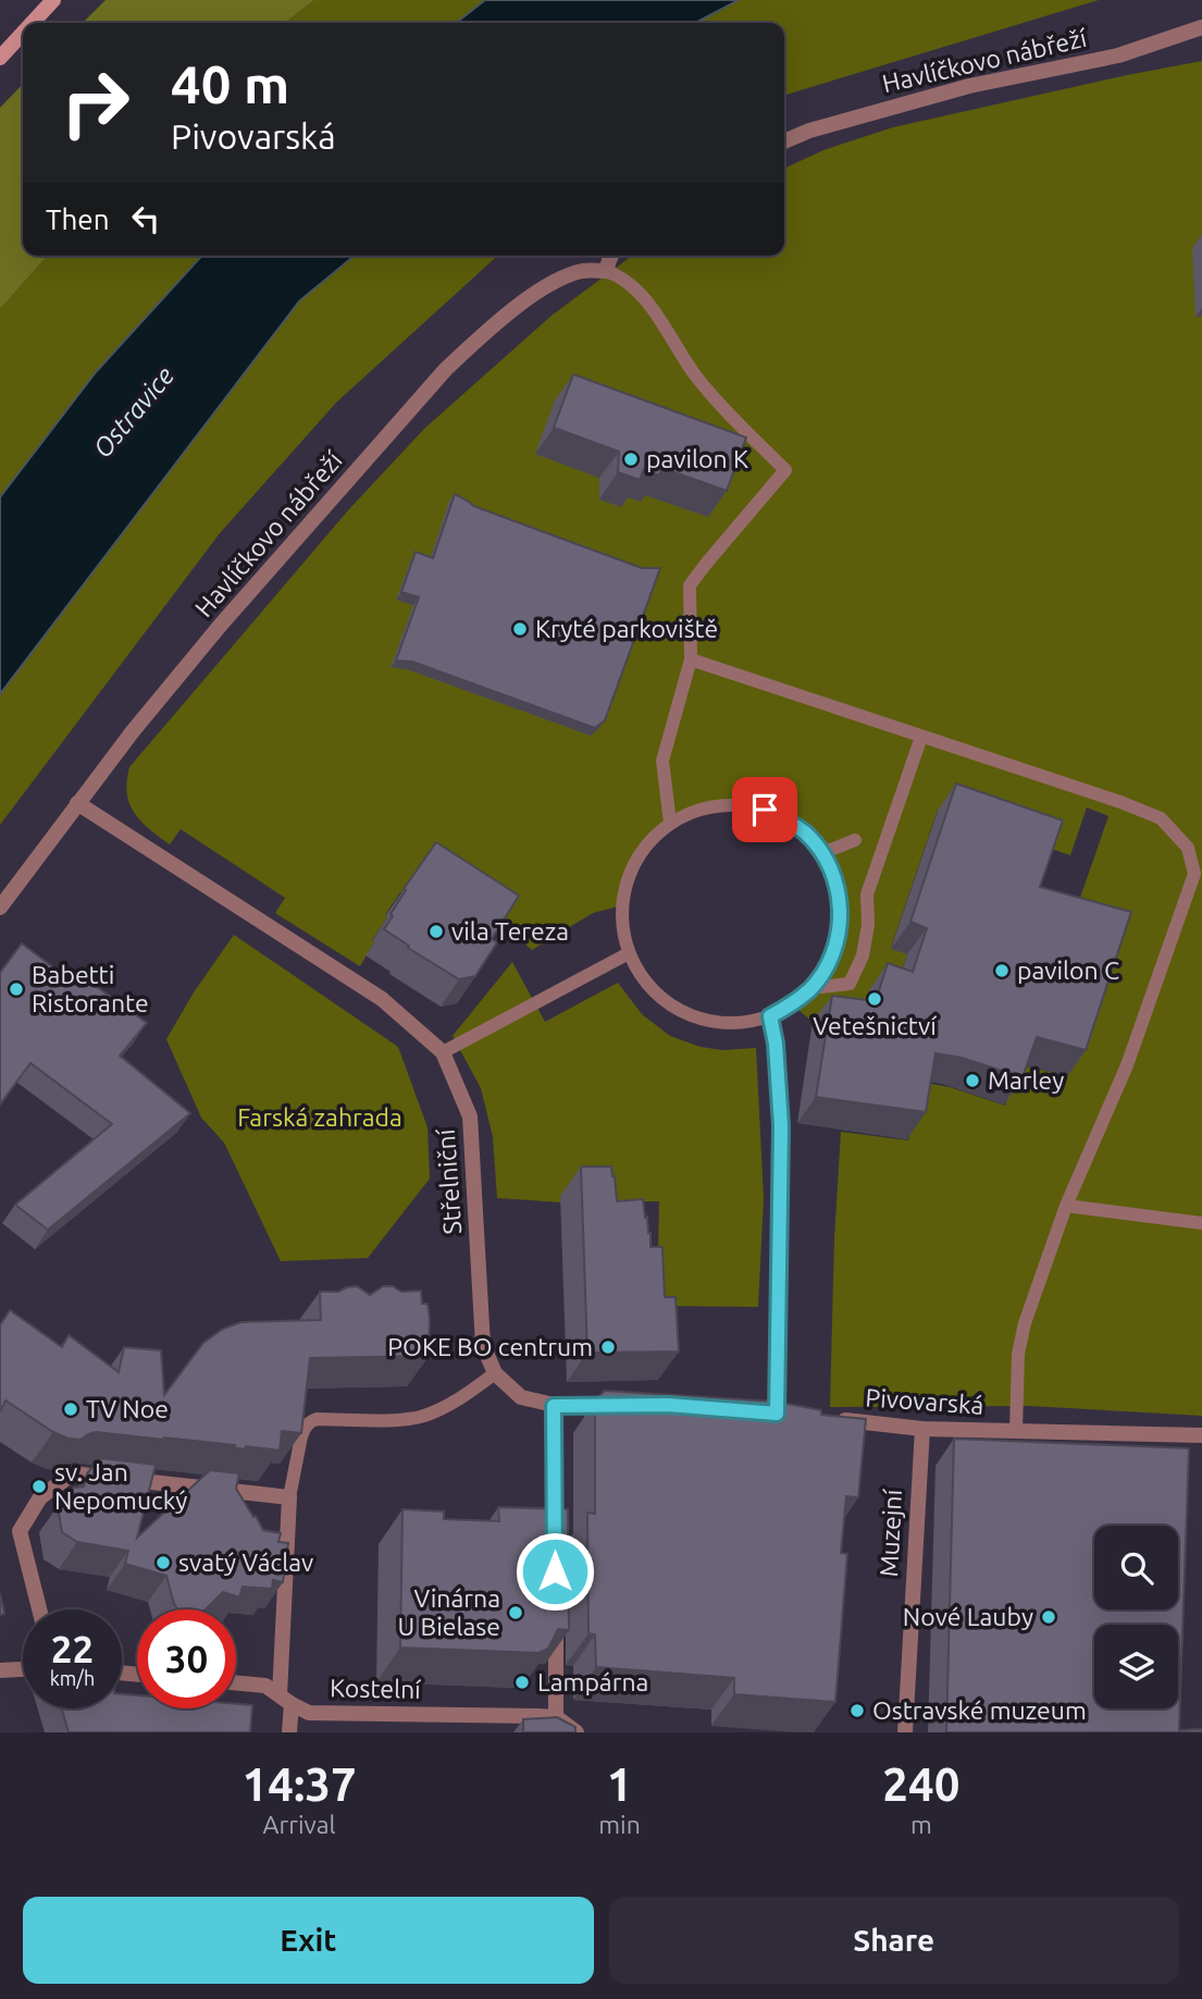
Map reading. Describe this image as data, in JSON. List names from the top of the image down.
{
  "streets": {
    "street": [
      "Havlíčkovo nábřeží",
      "Střelniční",
      "Pivovarská",
      "Muzejní",
      "Kostelní"
    ]
  },
  "crossings": [
    ["Havlíčkovo nábřeží", "Střelniční"],
    ["Pivovarská", "Muzejní"]
  ],
  "water": ["Ostravice"],
  "parks": ["Farská zahrada"],
  "places": [
    "pavilon K",
    "Kryté parkoviště",
    "vila Tereza",
    "pavilon C",
    "Babetti Ristorante",
    "Vetešnictví",
    "Marley",
    "POKE BO centrum",
    "TV Noe",
    "sv. Jan Nepomucký",
    "svatý Václav",
    "Vinárna U Bielase",
    "Nové Lauby",
    "Lampárna",
    "Ostravské muzeum"
  ],
  "page": {
    "turn": ["40 m", "Pivovarská"],
    "then": "Then",
    "speed": "22 km/h",
    "limit": "30",
    "eta": [
      "14:37",
      "Arrival",
      "1",
      "min",
      "240",
      "m"
    ],
    "buttons": ["Exit", "Share"]
  }
}
